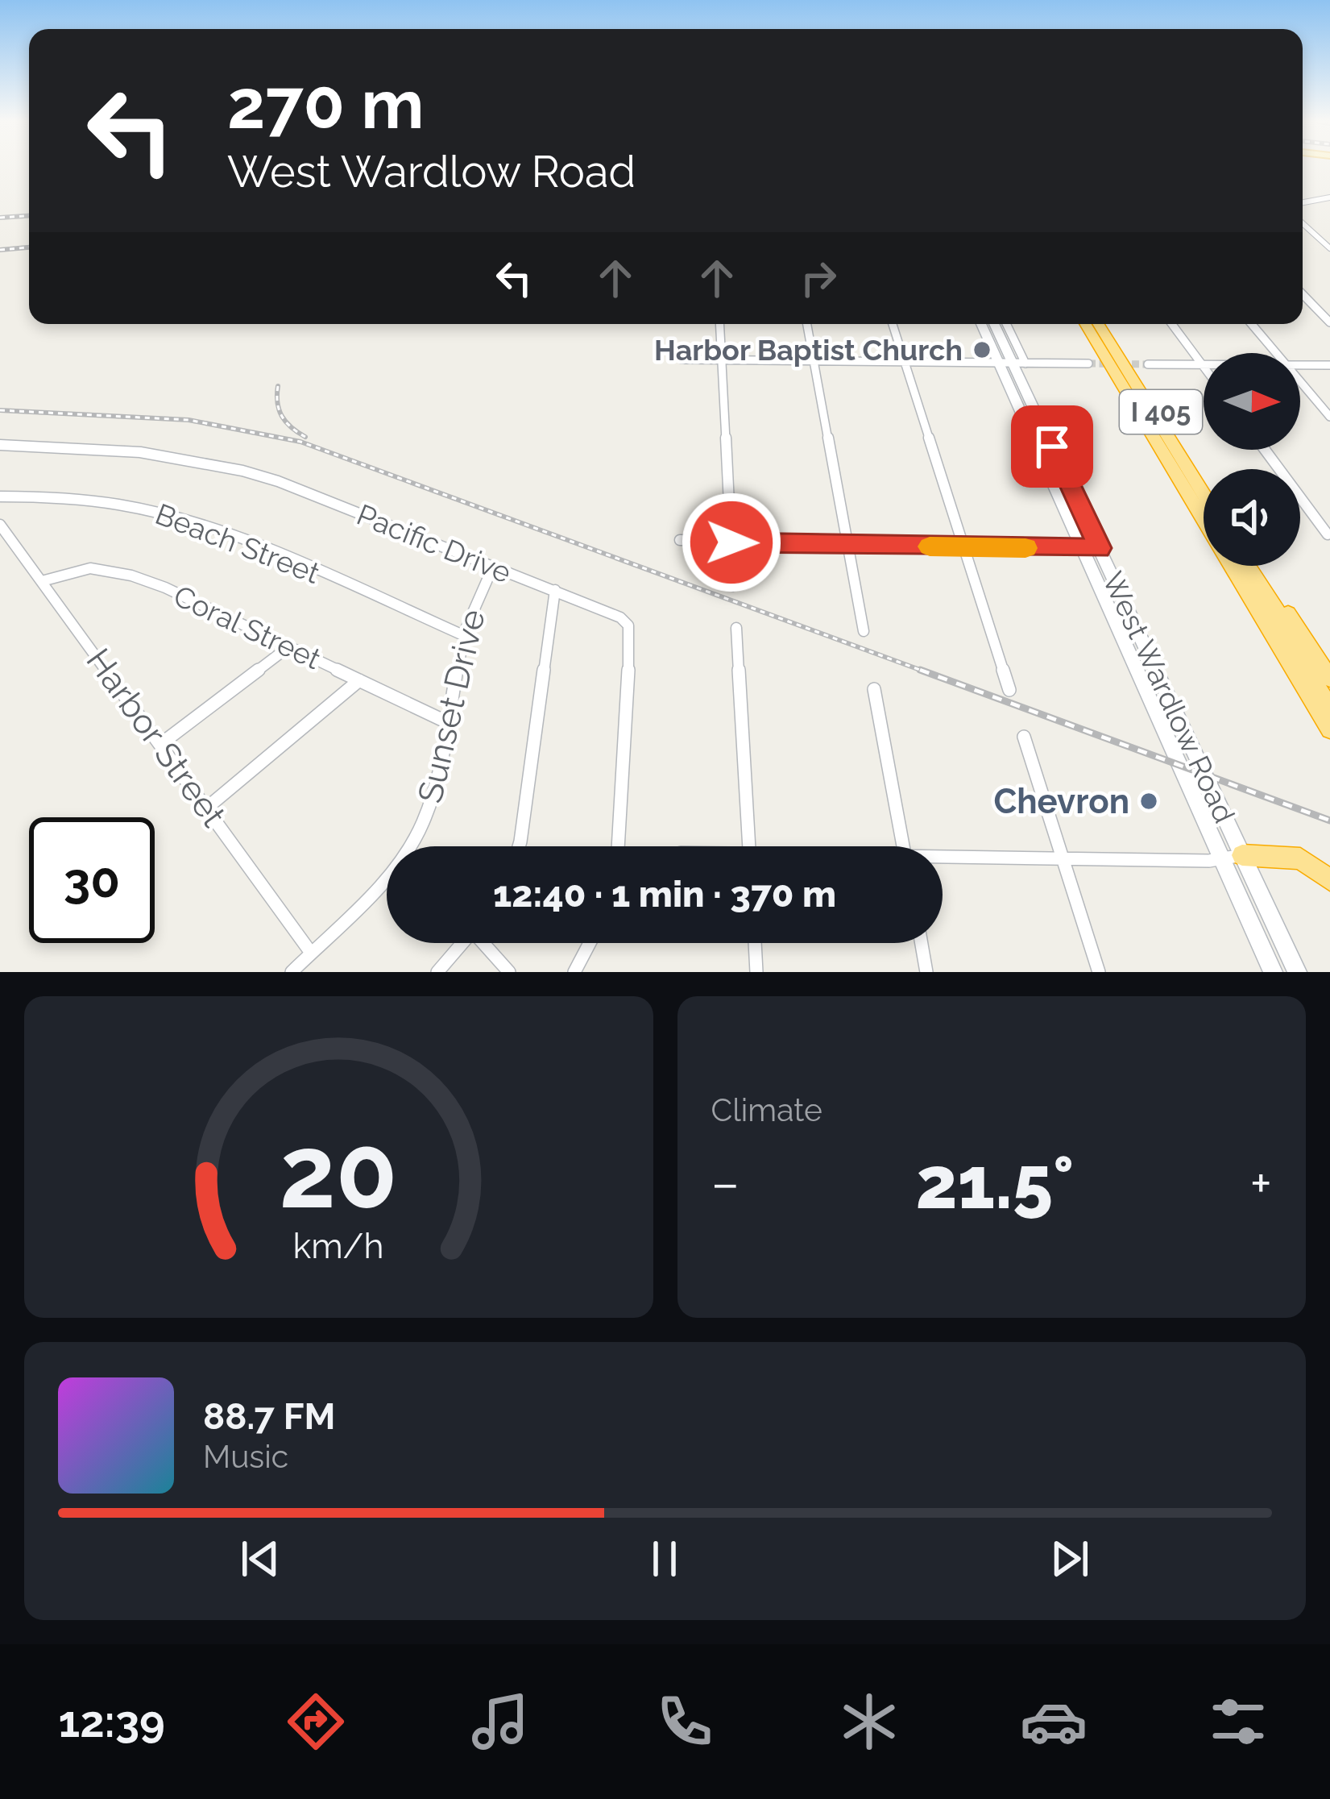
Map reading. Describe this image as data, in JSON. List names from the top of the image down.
{
  "streets": {
    "highway": ["I 405"],
    "main road": ["West Wardlow Road"],
    "street": [
      "Beach Street",
      "Pacific Drive",
      "Coral Street",
      "Sunset Drive",
      "Harbor Street"
    ]
  },
  "crossings": [
    ["Beach Street", "Sunset Drive"],
    ["Pacific Drive", "Sunset Drive"],
    ["Coral Street", "Sunset Drive"],
    ["Coral Street", "Harbor Street"],
    ["Sunset Drive", "Harbor Street"]
  ],
  "places": ["Harbor Baptist Church", "Chevron"],
  "north": "right",
  "page": {
    "turn": ["270 m", "West Wardlow Road"],
    "limit": "30",
    "trip": "12:40 · 1 min · 370 m",
    "tile": "Climate",
    "heat": ["−", "21.5°", "+"],
    "song": ["88.7 FM", "Music"],
    "tabs": "12:39",
    "gauge": ["20", "km/h"]
  }
}
